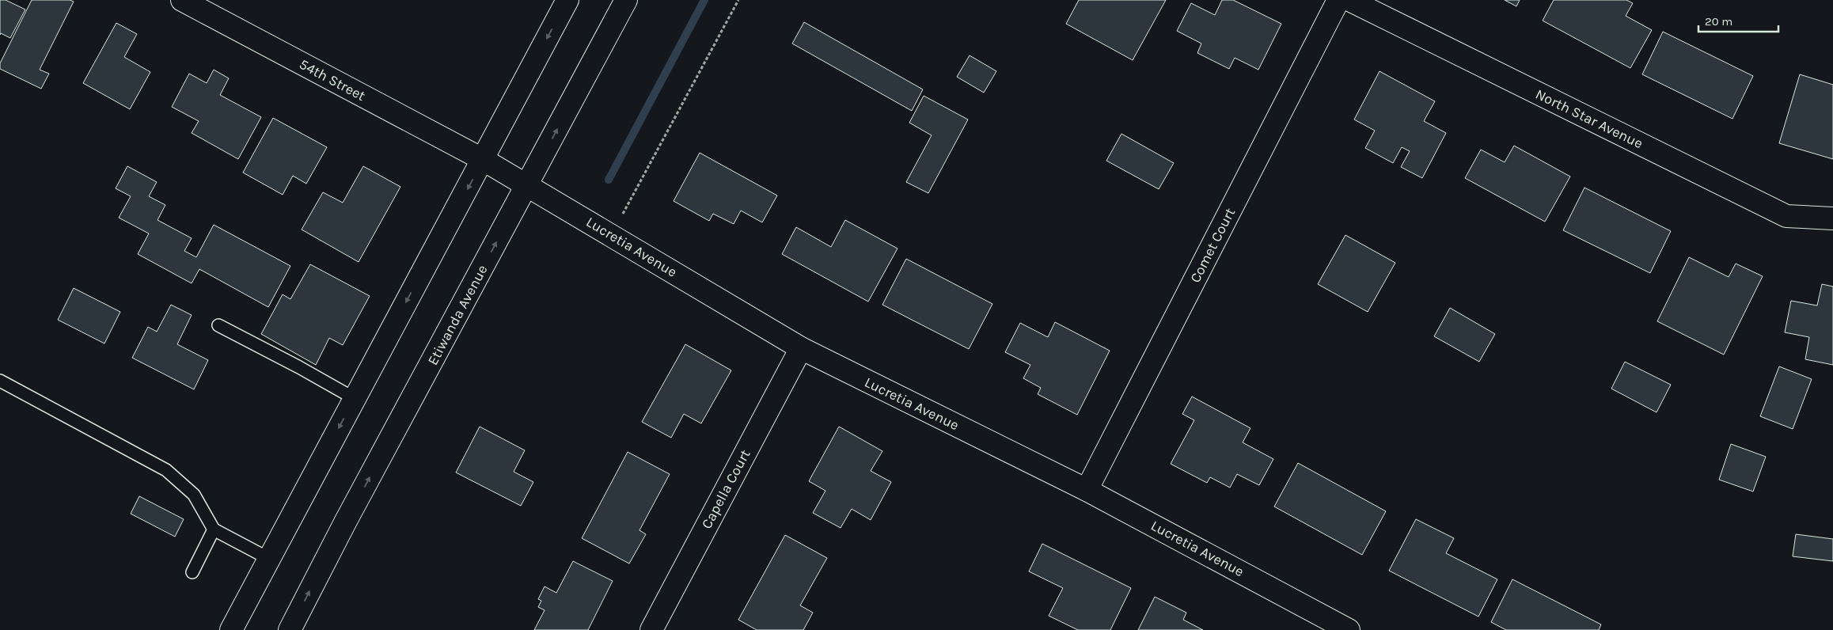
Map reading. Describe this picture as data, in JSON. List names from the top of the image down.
{
  "streets": {
    "street": [
      "54th Street",
      "North Star Avenue",
      "Comet Court",
      "Lucretia Avenue",
      "Etiwanda Avenue",
      "Capella Court"
    ]
  },
  "crossings": [
    ["54th Street", "Lucretia Avenue"],
    ["Comet Court", "Lucretia Avenue"],
    ["Lucretia Avenue", "Etiwanda Avenue"],
    ["Lucretia Avenue", "Capella Court"]
  ],
  "scale_bar": "20 m"
}
